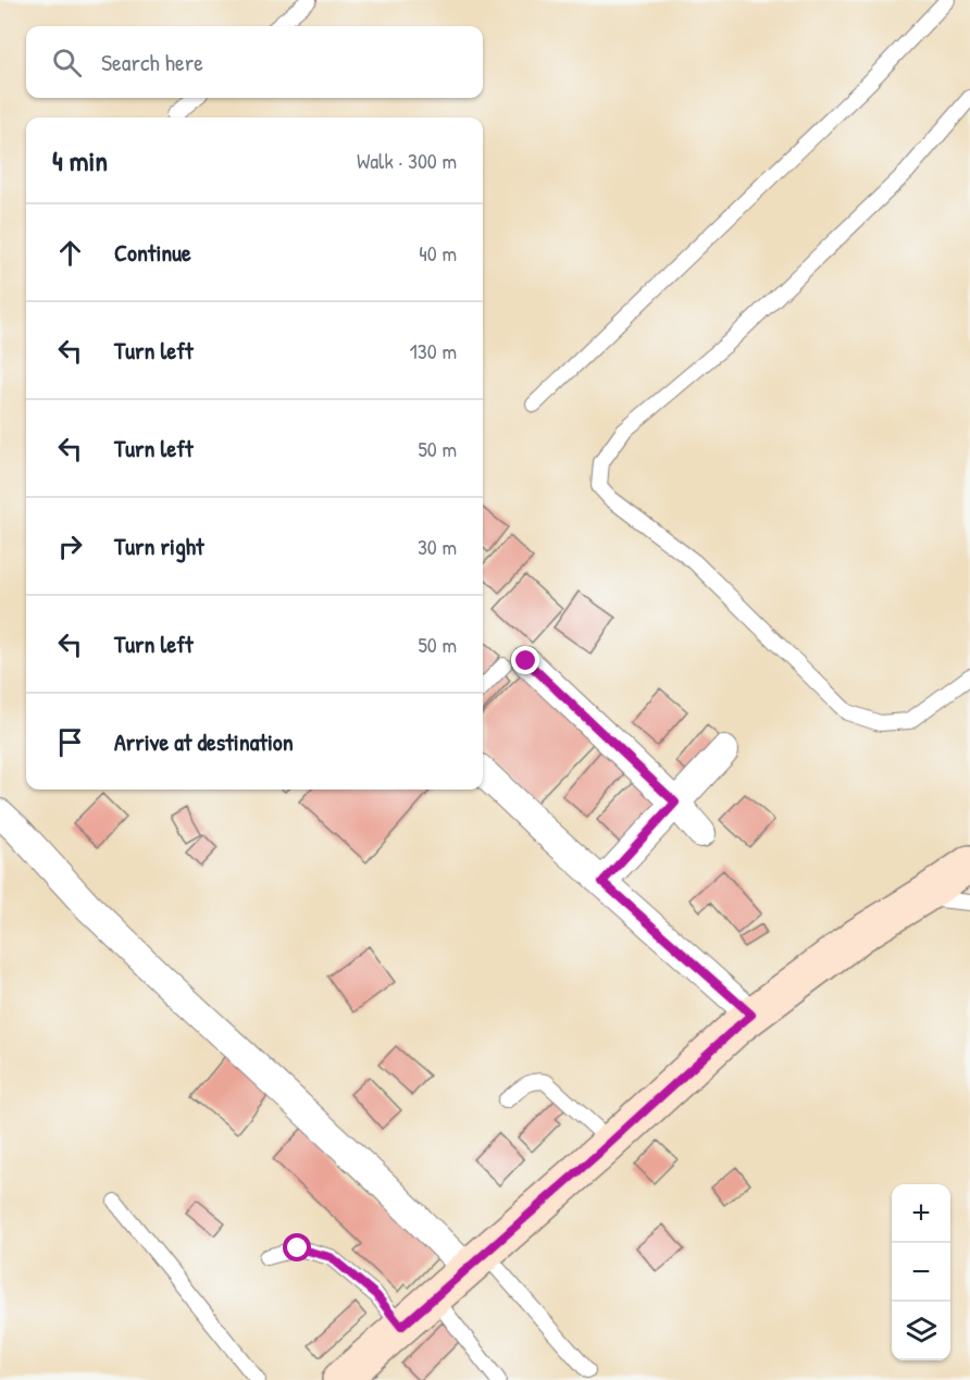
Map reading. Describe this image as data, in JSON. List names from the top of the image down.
{
  "page": {
    "search": "Search here",
    "heading": ["4 min", "Walk · 300 m"],
    "list": [
      ["Continue", "40 m"],
      ["Turn left", "130 m"],
      ["Turn left", "50 m"],
      ["Turn right", "30 m"],
      ["Turn left", "50 m"],
      "Arrive at destination"
    ],
    "map_buttons": ["+", "−"]
  }
}
